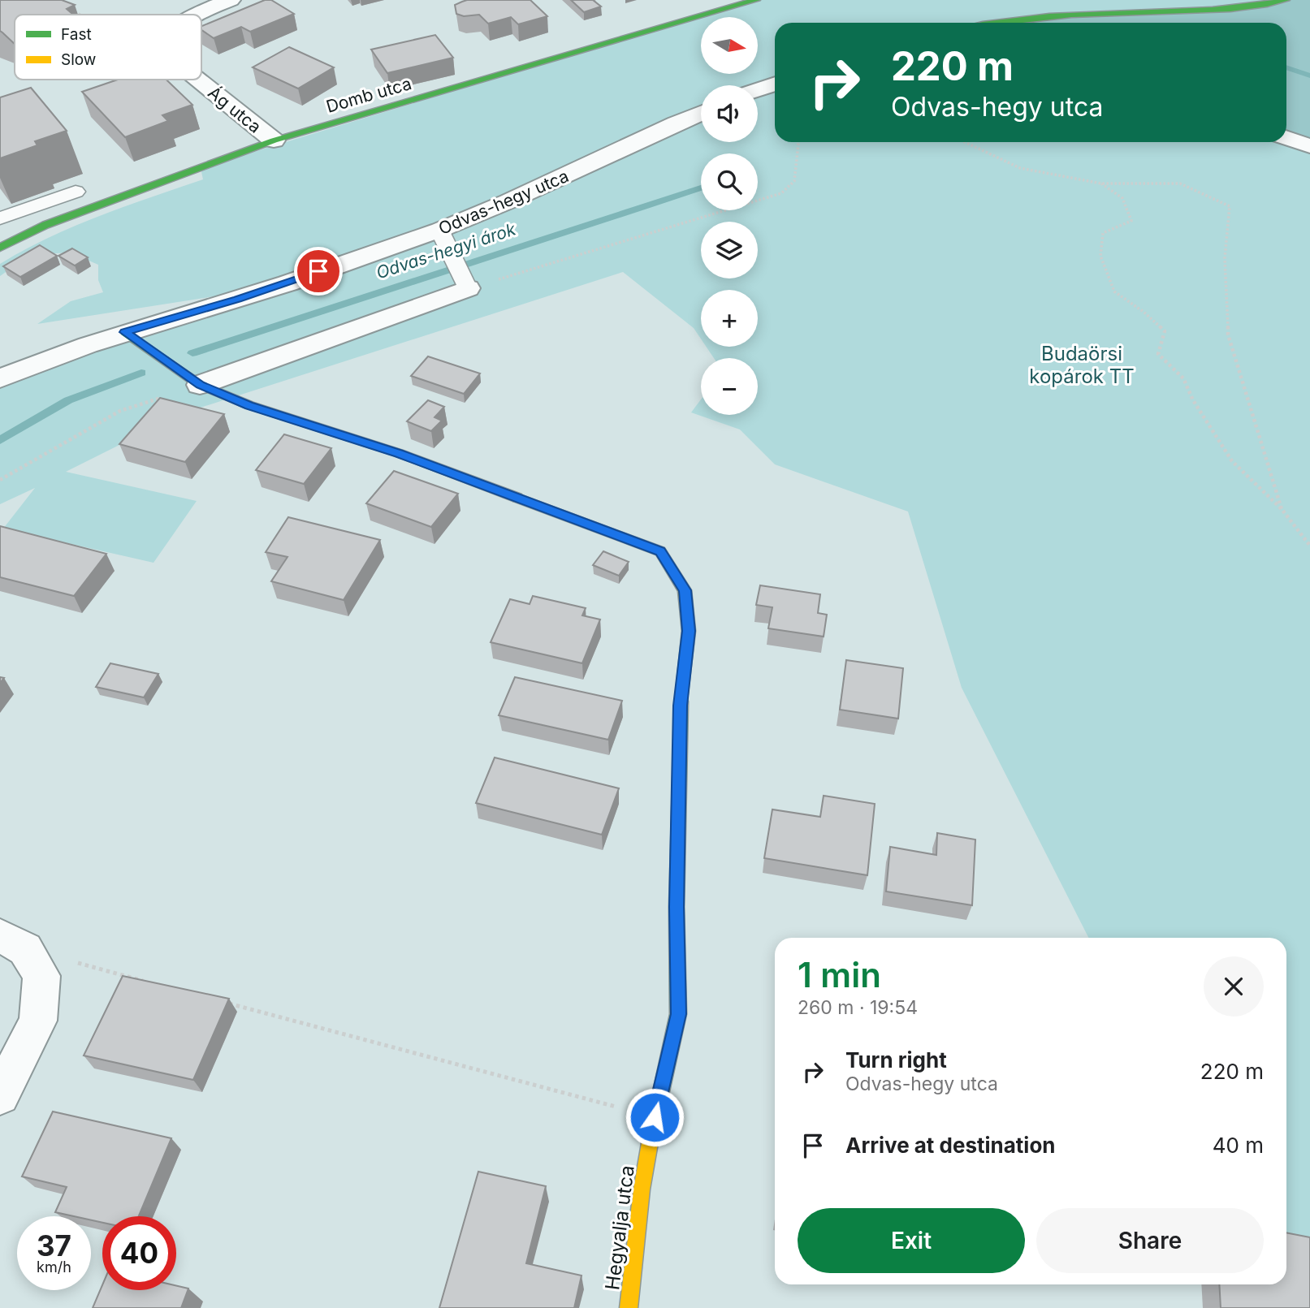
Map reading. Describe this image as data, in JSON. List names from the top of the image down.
{
  "streets": {
    "street": [
      "Domb utca",
      "Ág utca",
      "Odvas-hegy utca",
      "Hegyalja utca"
    ]
  },
  "crossings": [
    ["Domb utca", "Ág utca"],
    ["Odvas-hegy utca", "Hegyalja utca"]
  ],
  "water": ["Odvas-hegyi árok"],
  "parks": ["Budaörsi kopárok TT"],
  "legend": ["Fast", "Slow"],
  "north": "right",
  "page": {
    "map_buttons": ["+", "−"],
    "turn": ["220 m", "Odvas-hegy utca"],
    "heading": ["1 min", "260 m · 19:54"],
    "list": [
      {
        "name": "Turn right",
        "note": "Odvas-hegy utca",
        "value": "220 m"
      },
      {
        "name": "Arrive at destination",
        "value": "40 m"
      }
    ],
    "buttons": ["Exit", "Share"],
    "speed": "37 km/h",
    "limit": "40"
  }
}
